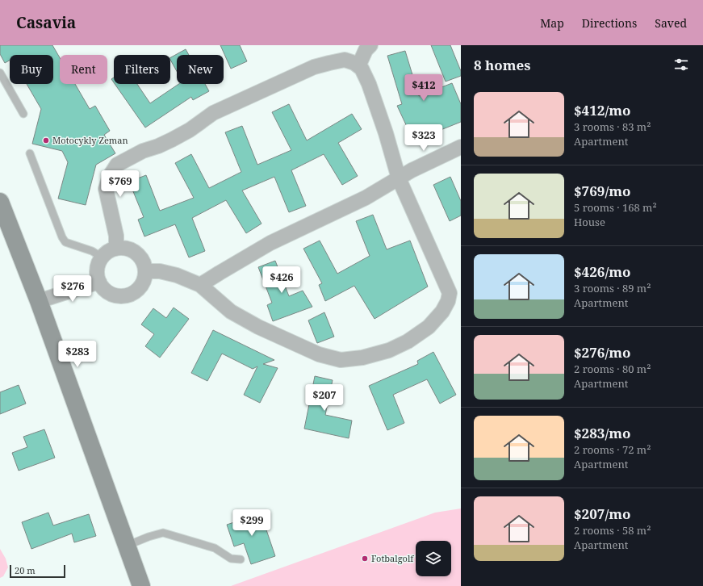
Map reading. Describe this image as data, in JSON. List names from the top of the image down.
{
  "places": ["Motocykly Zeman", "Fotbalgolf"],
  "scale_bar": "20 m",
  "page": {
    "header": "Casavia",
    "nav": ["Map", "Directions", "Saved"],
    "heading": "8 homes",
    "chip": [
      "Buy",
      "Rent",
      "Filters",
      "New"
    ],
    "price": [
      "$412",
      "$323",
      "$769",
      "$426",
      "$276",
      "$283",
      "$207",
      "$299"
    ],
    "list": [
      {
        "name": "$412/mo",
        "note": "3 rooms · 83 m² · Apartment"
      },
      {
        "name": "$769/mo",
        "note": "5 rooms · 168 m² · House"
      },
      {
        "name": "$426/mo",
        "note": "3 rooms · 89 m² · Apartment"
      },
      {
        "name": "$276/mo",
        "note": "2 rooms · 80 m² · Apartment"
      },
      {
        "name": "$283/mo",
        "note": "2 rooms · 72 m² · Apartment"
      },
      {
        "name": "$207/mo",
        "note": "2 rooms · 58 m² · Apartment"
      }
    ],
    "scale": "20 m"
  }
}
